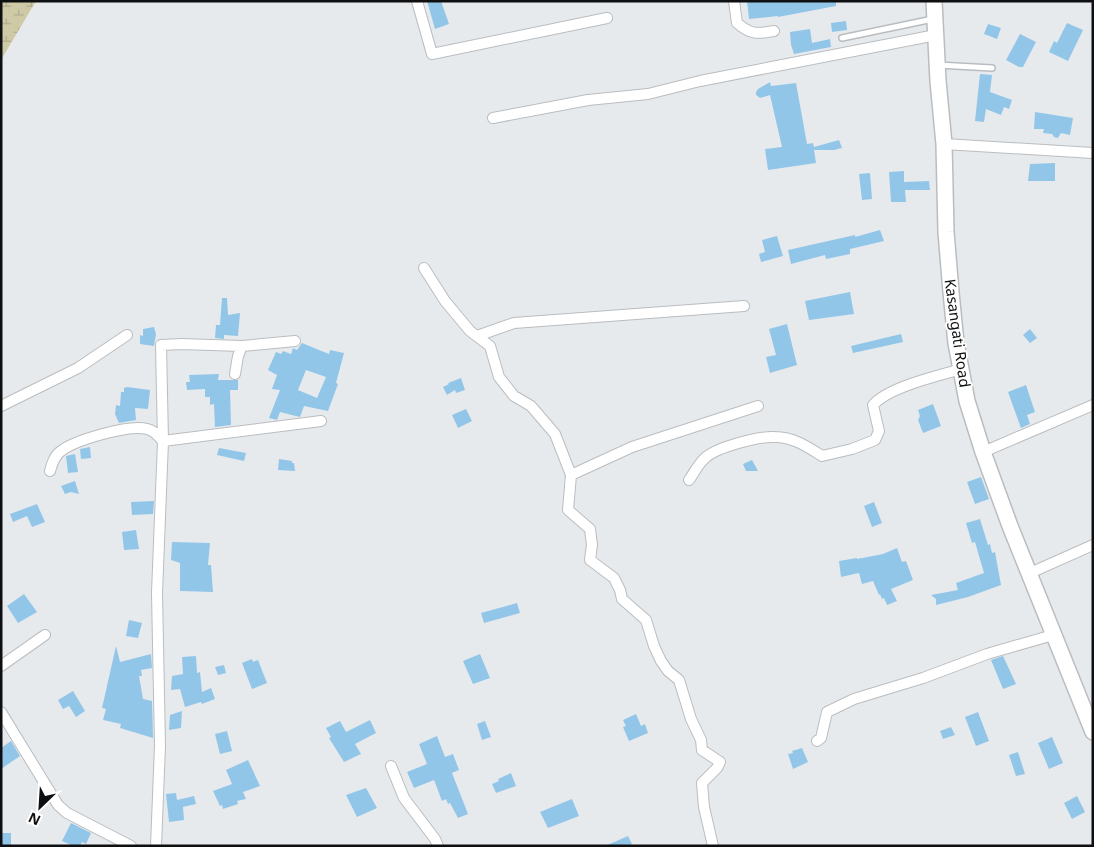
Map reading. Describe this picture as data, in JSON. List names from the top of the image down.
{
  "streets": {
    "street": ["Kasangati Road"]
  },
  "north": "bottom left"
}
